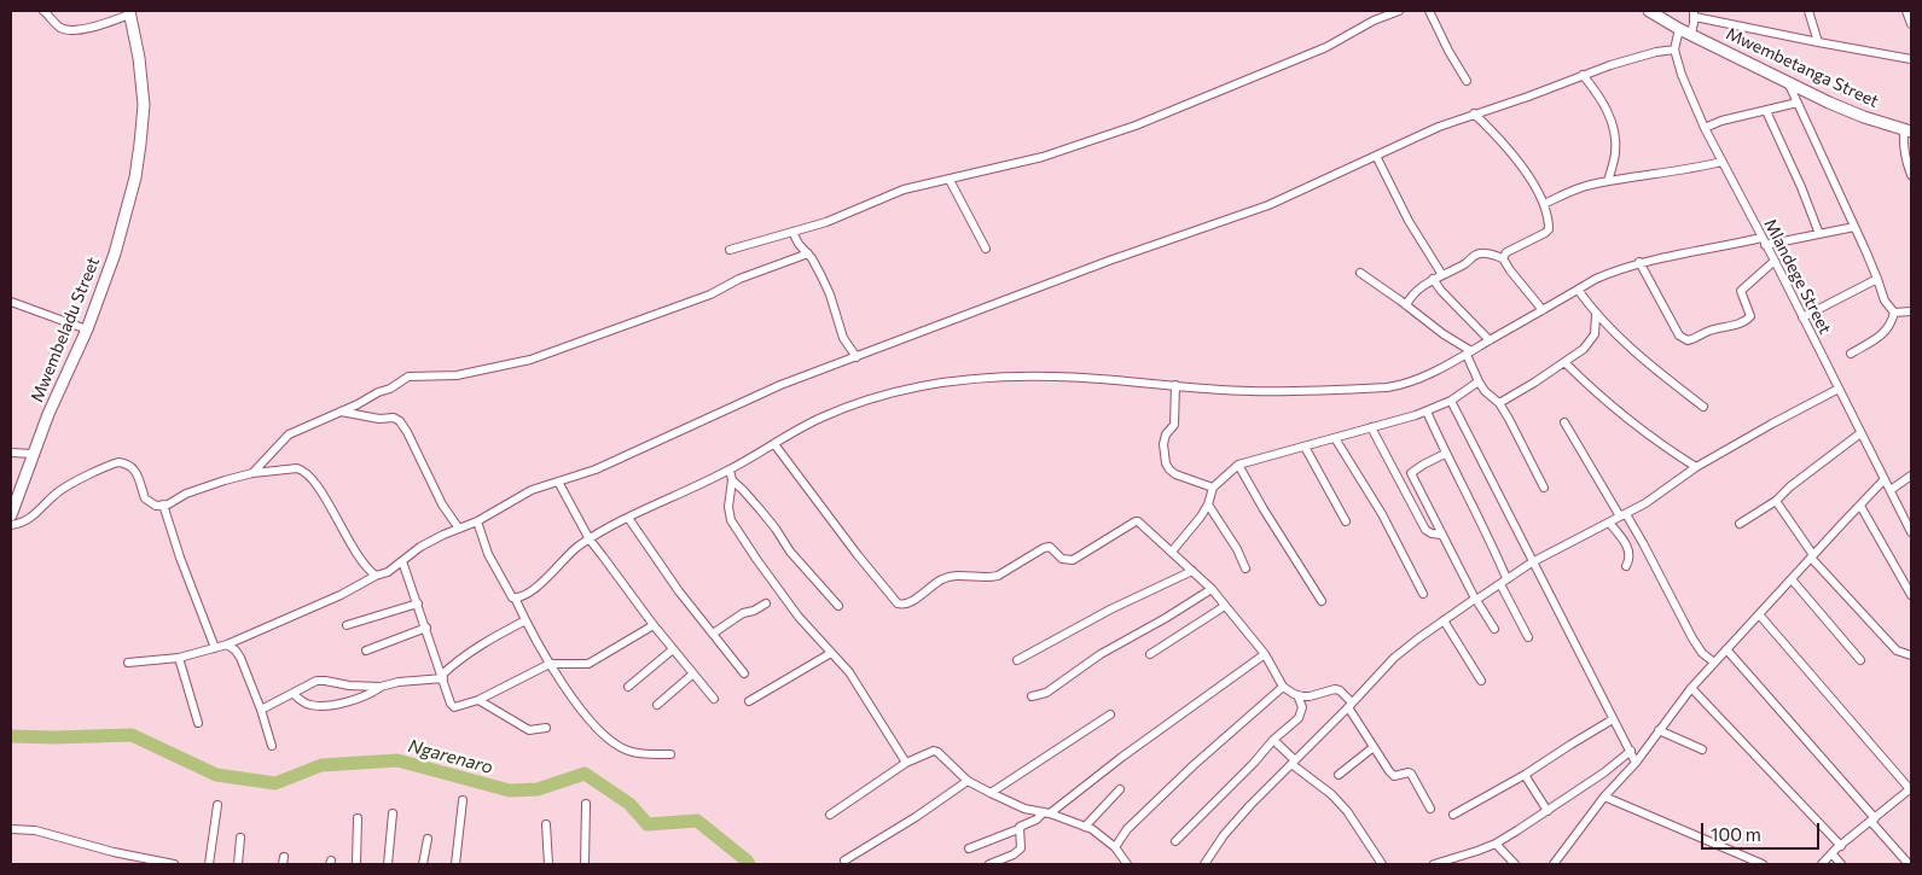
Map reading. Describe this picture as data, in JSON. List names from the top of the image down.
{
  "streets": {
    "street": ["Mwembetanga Street", "Mlandege Street", "Mwembeladu Street"]
  },
  "water": ["Ngarenaro"],
  "scale_bar": "100 m"
}
